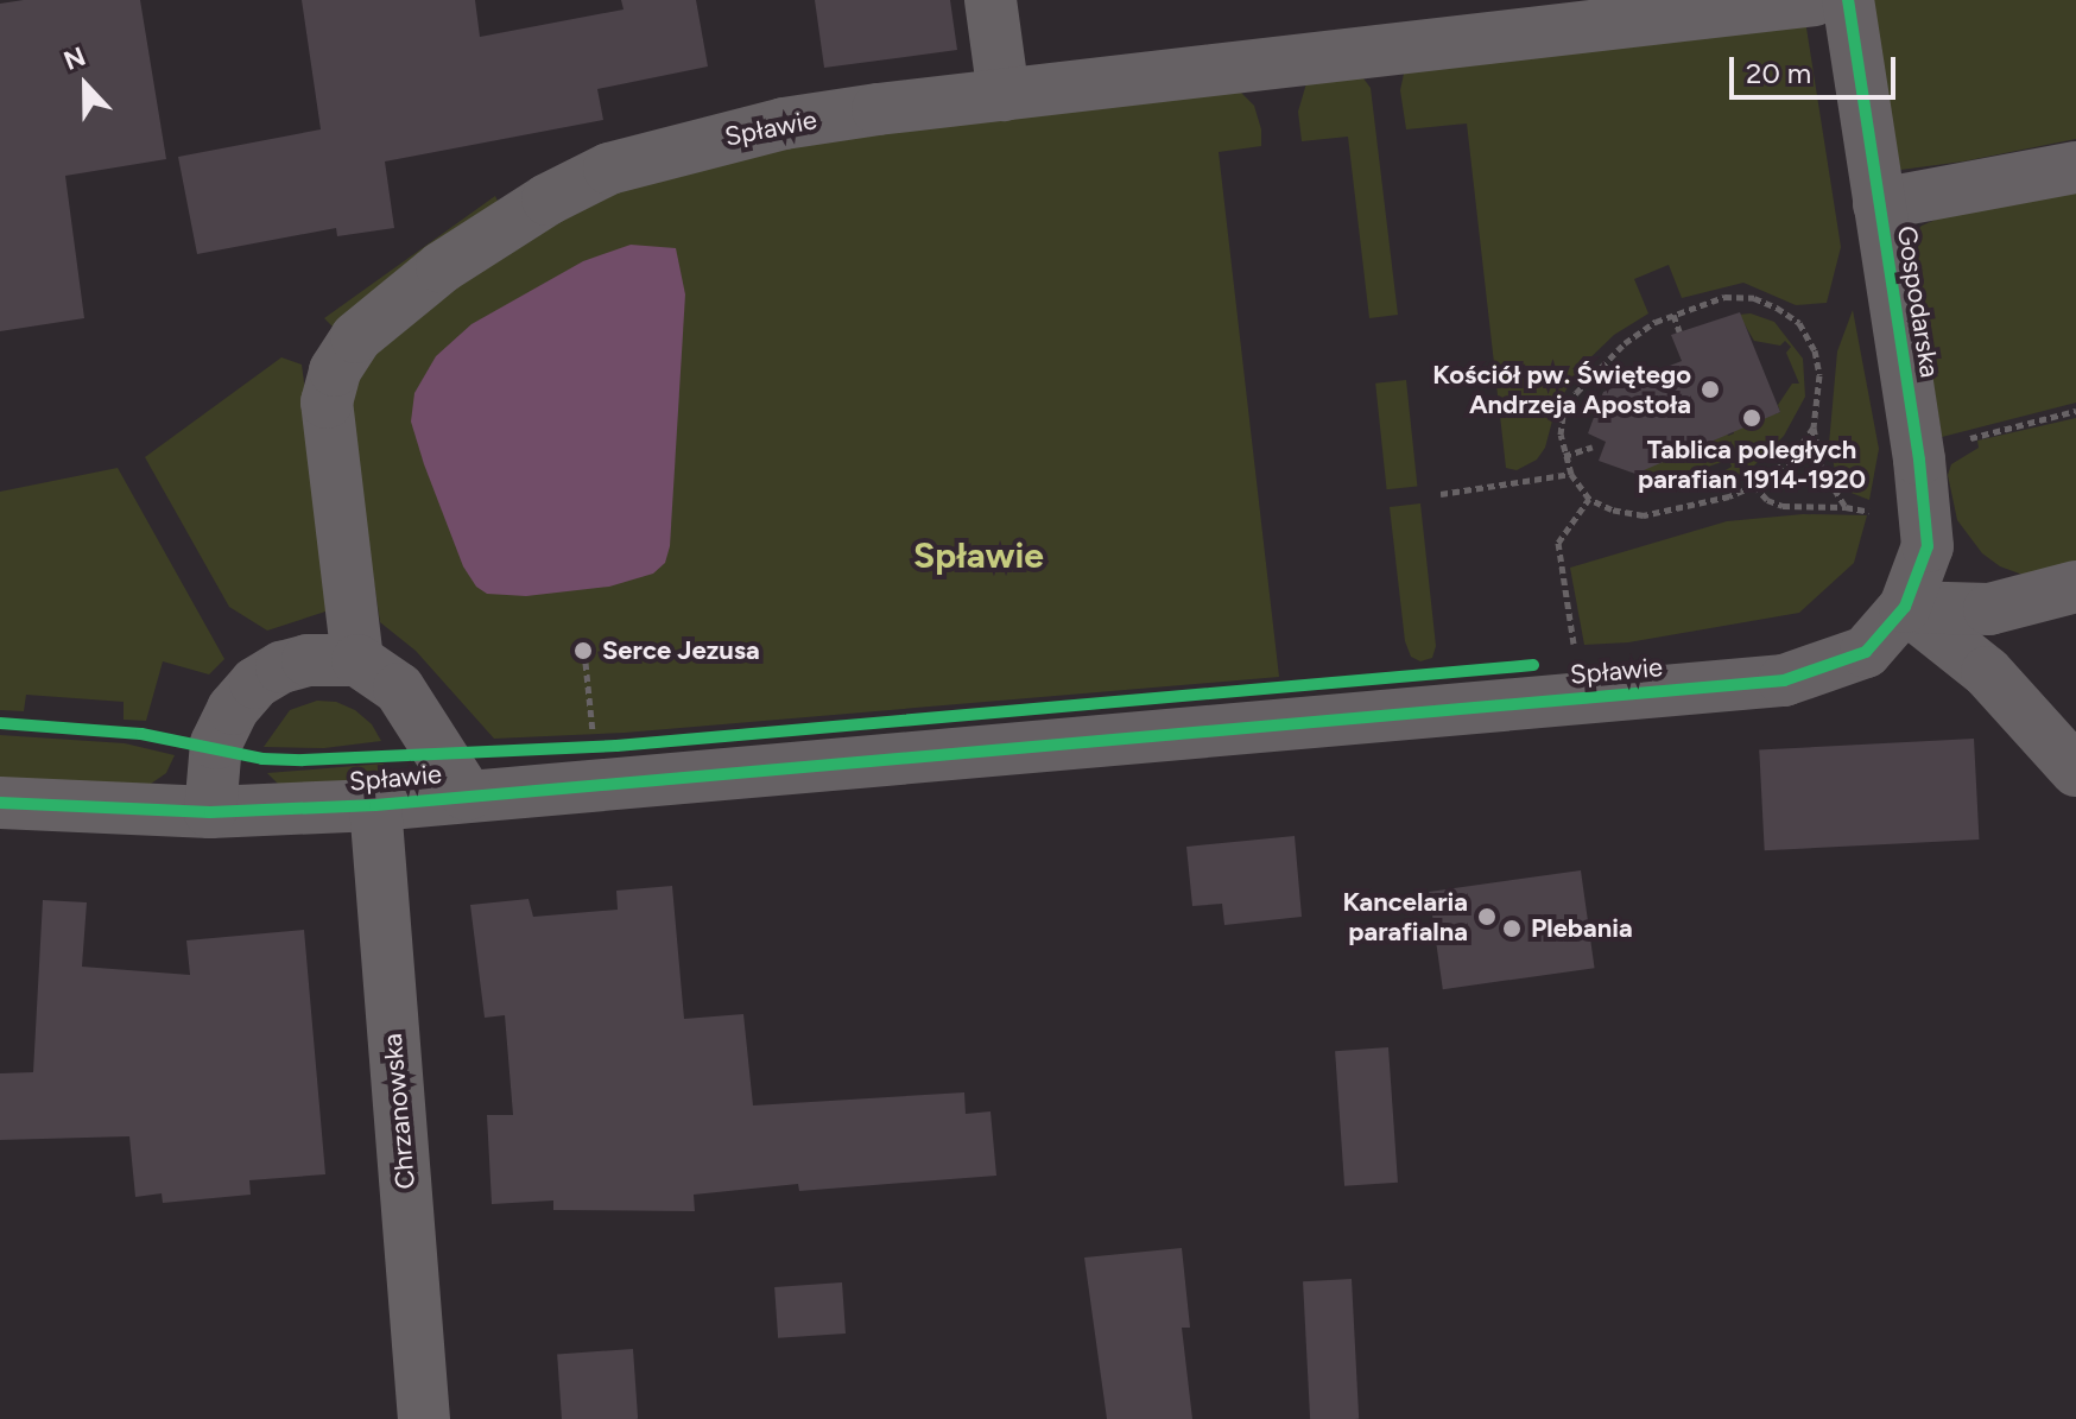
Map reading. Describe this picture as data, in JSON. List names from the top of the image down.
{
  "streets": {
    "street": ["Spławie", "Gospodarska", "Chrzanowska"]
  },
  "crossings": [
    ["Spławie", "Gospodarska"],
    ["Spławie", "Chrzanowska"]
  ],
  "districts": ["Spławie"],
  "places": [
    "Kościół pw. Świętego Andrzeja Apostoła",
    "Tablica poległych parafian 1914-1920",
    "Serce Jezusa",
    "Kancelaria parafialna",
    "Plebania"
  ],
  "scale_bar": "20 m",
  "north": "top"
}
